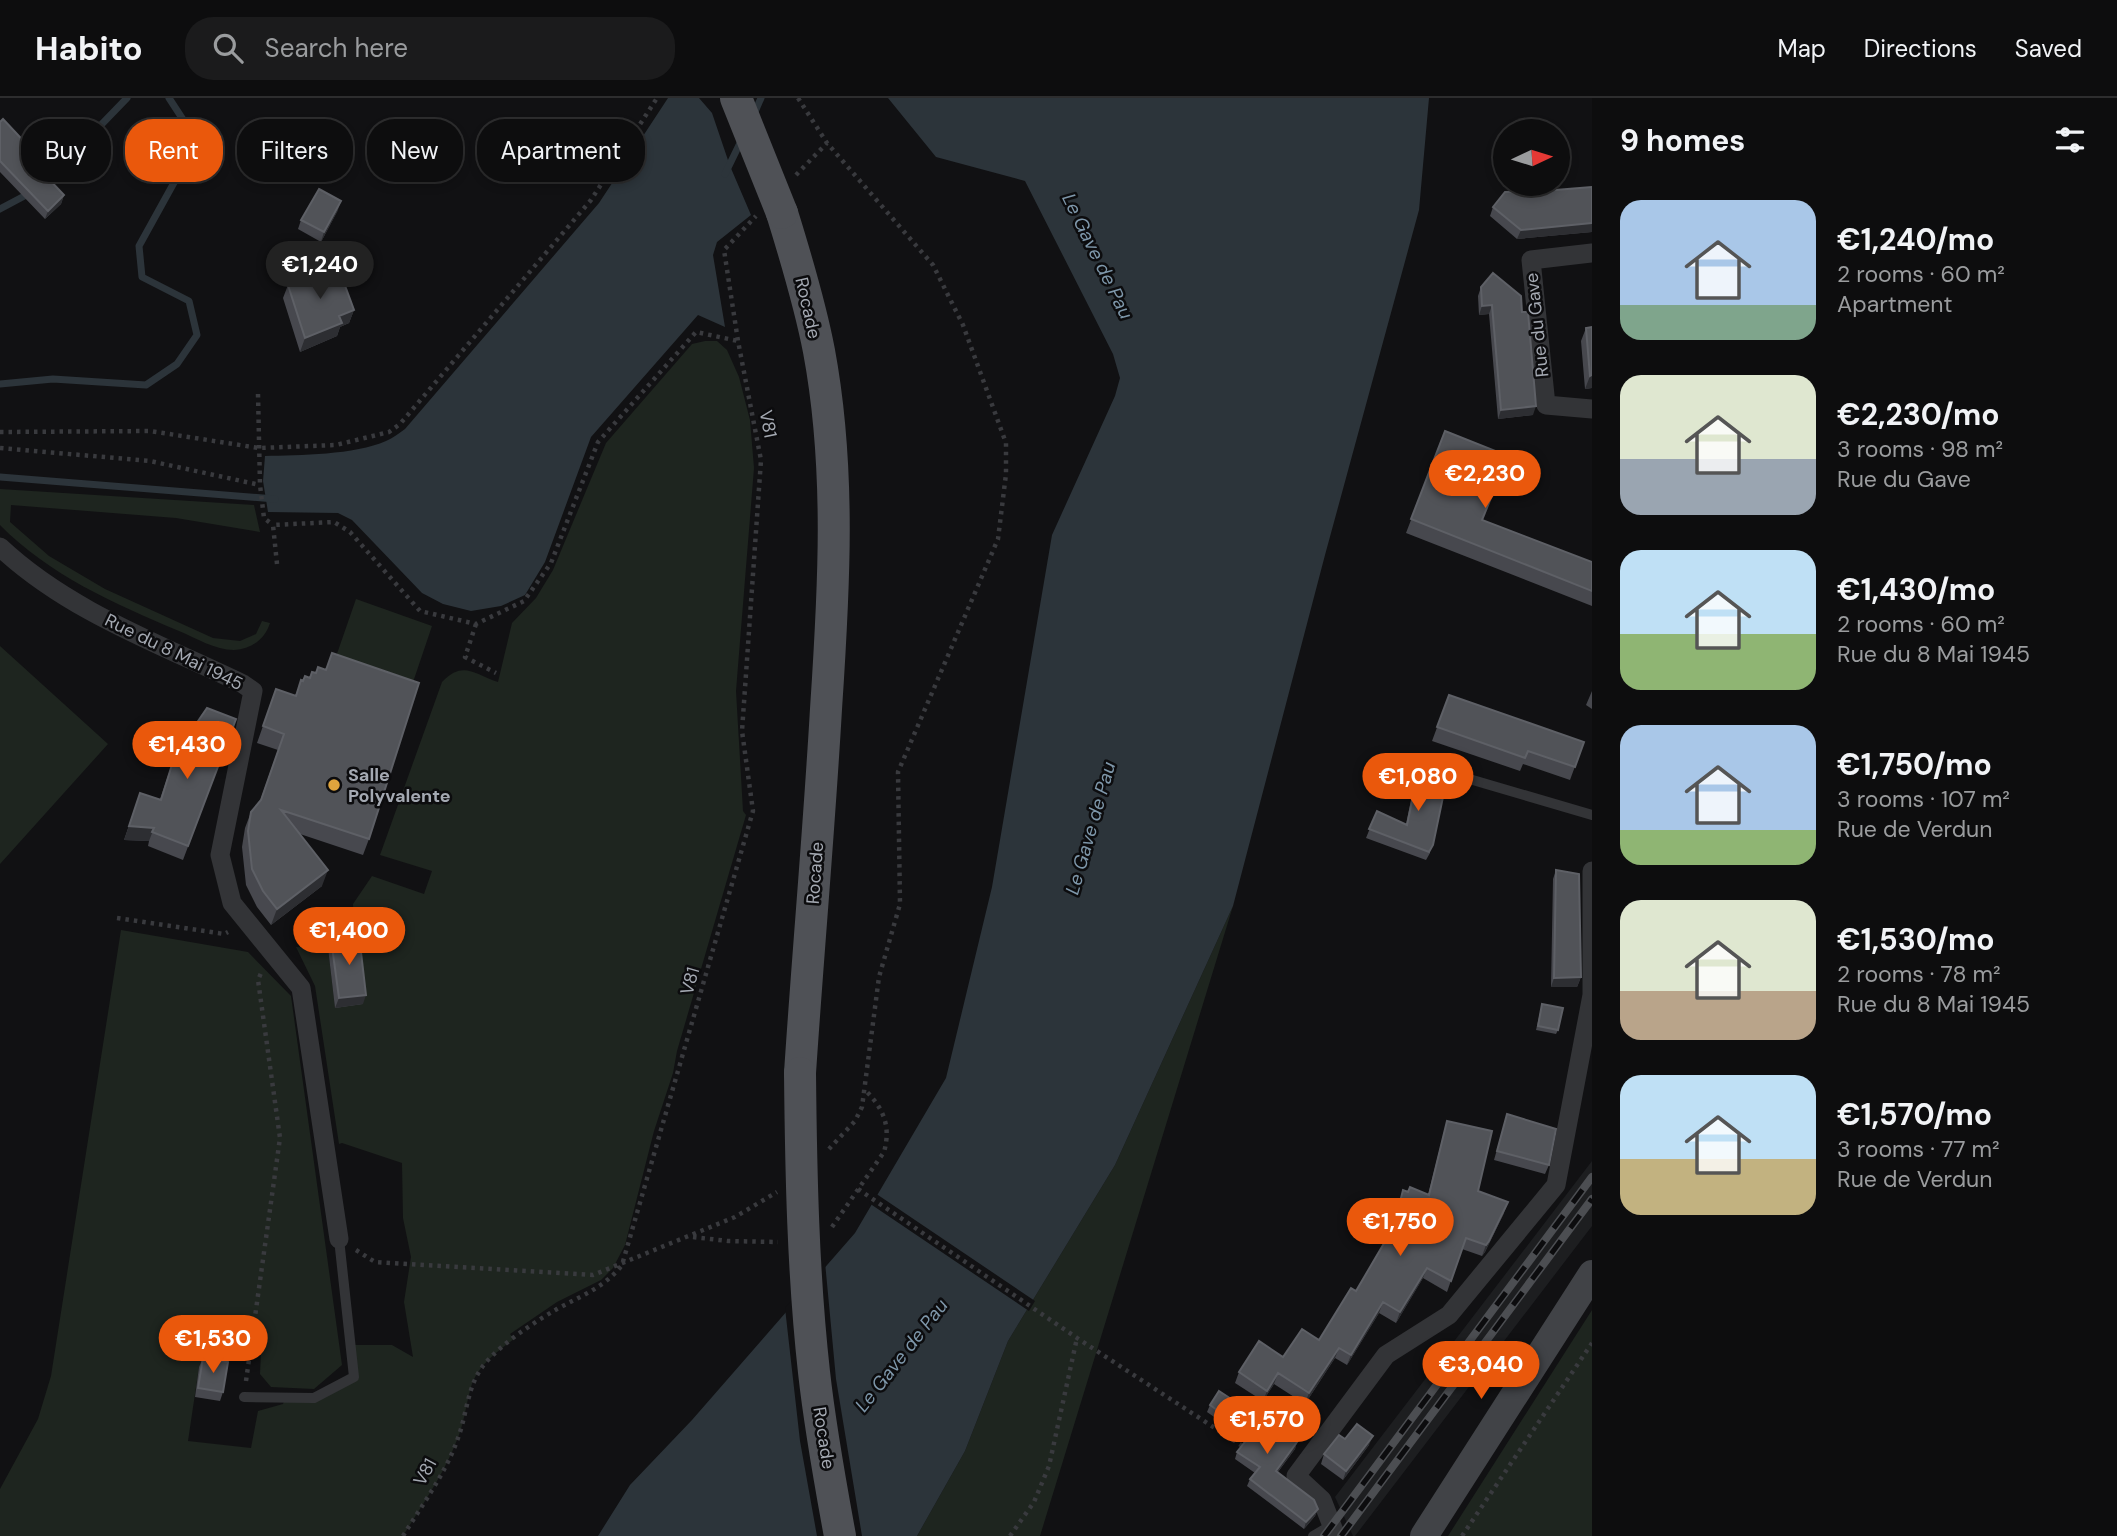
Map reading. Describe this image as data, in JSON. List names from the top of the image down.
{
  "streets": {
    "main road": ["Rocade"],
    "street": ["Rue du Gave", "Rue du 8 Mai 1945"],
    "path": ["V81"]
  },
  "water": ["Le Gave de Pau"],
  "places": ["Salle Polyvalente"],
  "north": "right",
  "page": {
    "header": "Habito",
    "search": "Search here",
    "nav": ["Map", "Directions", "Saved"],
    "heading": "9 homes",
    "chip": [
      "Buy",
      "Rent",
      "Filters",
      "New",
      "Apartment"
    ],
    "list": [
      {
        "name": "€1,240/mo",
        "note": "2 rooms · 60 m² · Apartment"
      },
      {
        "name": "€2,230/mo",
        "note": "3 rooms · 98 m² · Rue du Gave"
      },
      {
        "name": "€1,430/mo",
        "note": "2 rooms · 60 m² · Rue du 8 Mai 1945"
      },
      {
        "name": "€1,750/mo",
        "note": "3 rooms · 107 m² · Rue de Verdun"
      },
      {
        "name": "€1,530/mo",
        "note": "2 rooms · 78 m² · Rue du 8 Mai 1945"
      },
      {
        "name": "€1,570/mo",
        "note": "3 rooms · 77 m² · Rue de Verdun"
      }
    ],
    "price": [
      "€1,240",
      "€2,230",
      "€1,430",
      "€1,080",
      "€1,400",
      "€1,750",
      "€1,530",
      "€3,040",
      "€1,570"
    ]
  }
}
